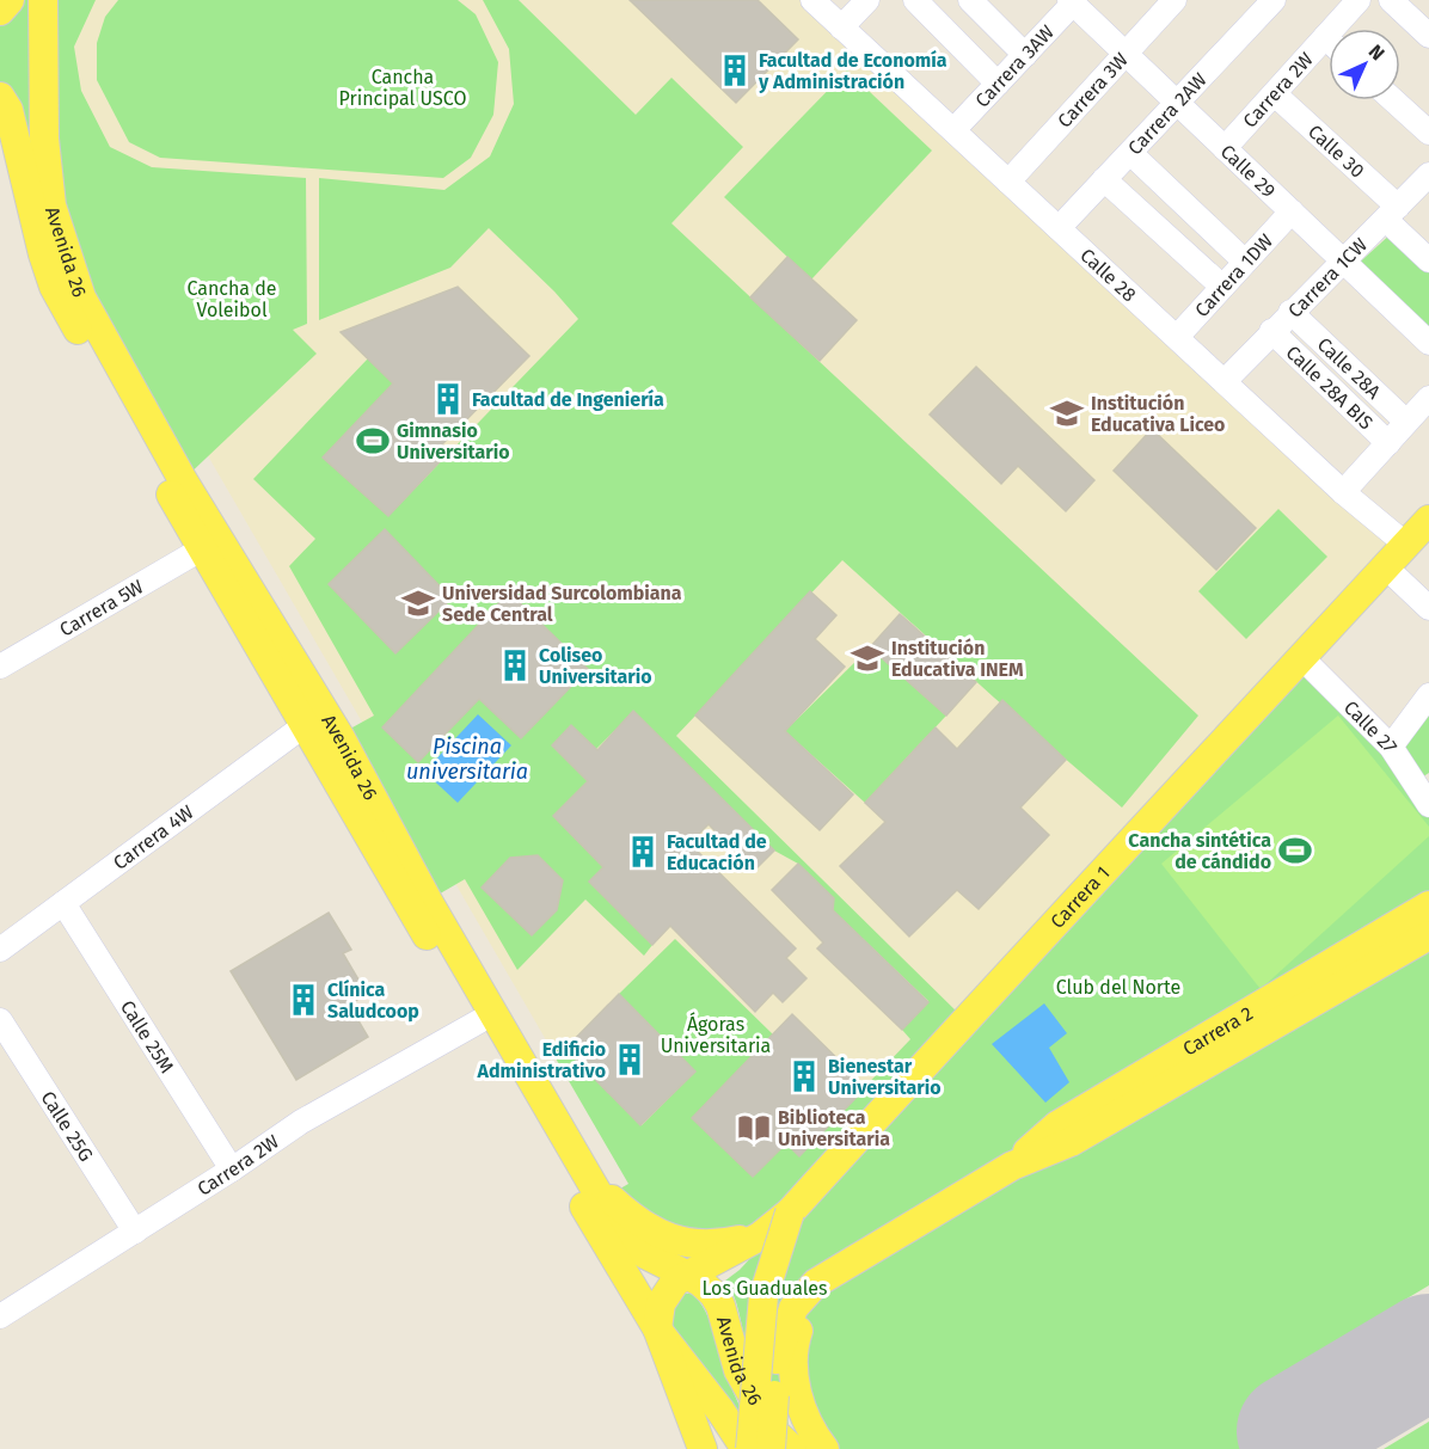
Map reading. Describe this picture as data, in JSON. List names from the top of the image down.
{
  "streets": {
    "main road": ["Avenida 26", "Carrera 1", "Carrera 2"],
    "street": [
      "Carrera 3AW",
      "Carrera 2W",
      "Carrera 3W",
      "Carrera 2AW",
      "Calle 30",
      "Calle 29",
      "Calle 28",
      "Carrera 1DW",
      "Carrera 1CW",
      "Calle 28A",
      "Calle 28A BIS",
      "Carrera 5W",
      "Calle 27",
      "Carrera 4W",
      "Calle 25M",
      "Calle 25G"
    ]
  },
  "crossings": [
    ["Carrera 3AW", "Calle 29"],
    ["Carrera 3AW", "Calle 28"],
    ["Carrera 2W", "Calle 30"],
    ["Carrera 2W", "Calle 29"],
    ["Carrera 2W", "Avenida 26"],
    ["Carrera 2W", "Calle 25M"],
    ["Carrera 2W", "Calle 25G"],
    ["Carrera 3W", "Calle 29"],
    ["Carrera 3W", "Calle 28"],
    ["Carrera 2AW", "Calle 29"],
    ["Carrera 2AW", "Calle 28"],
    ["Calle 30", "Carrera 1CW"],
    ["Calle 29", "Carrera 1DW"],
    ["Calle 29", "Carrera 1CW"],
    ["Avenida 26", "Carrera 5W"],
    ["Avenida 26", "Carrera 4W"],
    ["Avenida 26", "Carrera 1"],
    ["Calle 28", "Carrera 1DW"],
    ["Calle 28", "Carrera 1CW"],
    ["Calle 28", "Carrera 1"],
    ["Carrera 1CW", "Calle 28A"],
    ["Carrera 1CW", "Calle 28A BIS"],
    ["Calle 27", "Carrera 1"],
    ["Carrera 4W", "Calle 25M"]
  ],
  "water": ["Piscina universitaria"],
  "parks": [
    "Cancha Principal USCO",
    "Cancha de Voleibol",
    "Club del Norte",
    "Ágoras Universitaria",
    "Los Guaduales"
  ],
  "places": {
    "building": [
      "Facultad de Economía y Administración",
      "Facultad de Ingeniería",
      "Coliseo Universitario",
      "Facultad de Educación",
      "Clínica Saludcoop",
      "Edificio Administrativo",
      "Bienestar Universitario"
    ],
    "school or university": ["Institución Educativa Liceo", "Universidad Surcolombiana Sede Central", "Institución Educativa INEM"],
    "sports": ["Gimnasio Universitario", "Cancha sintética de cándido"],
    "library": ["Biblioteca Universitaria"]
  },
  "north": "top right"
}
